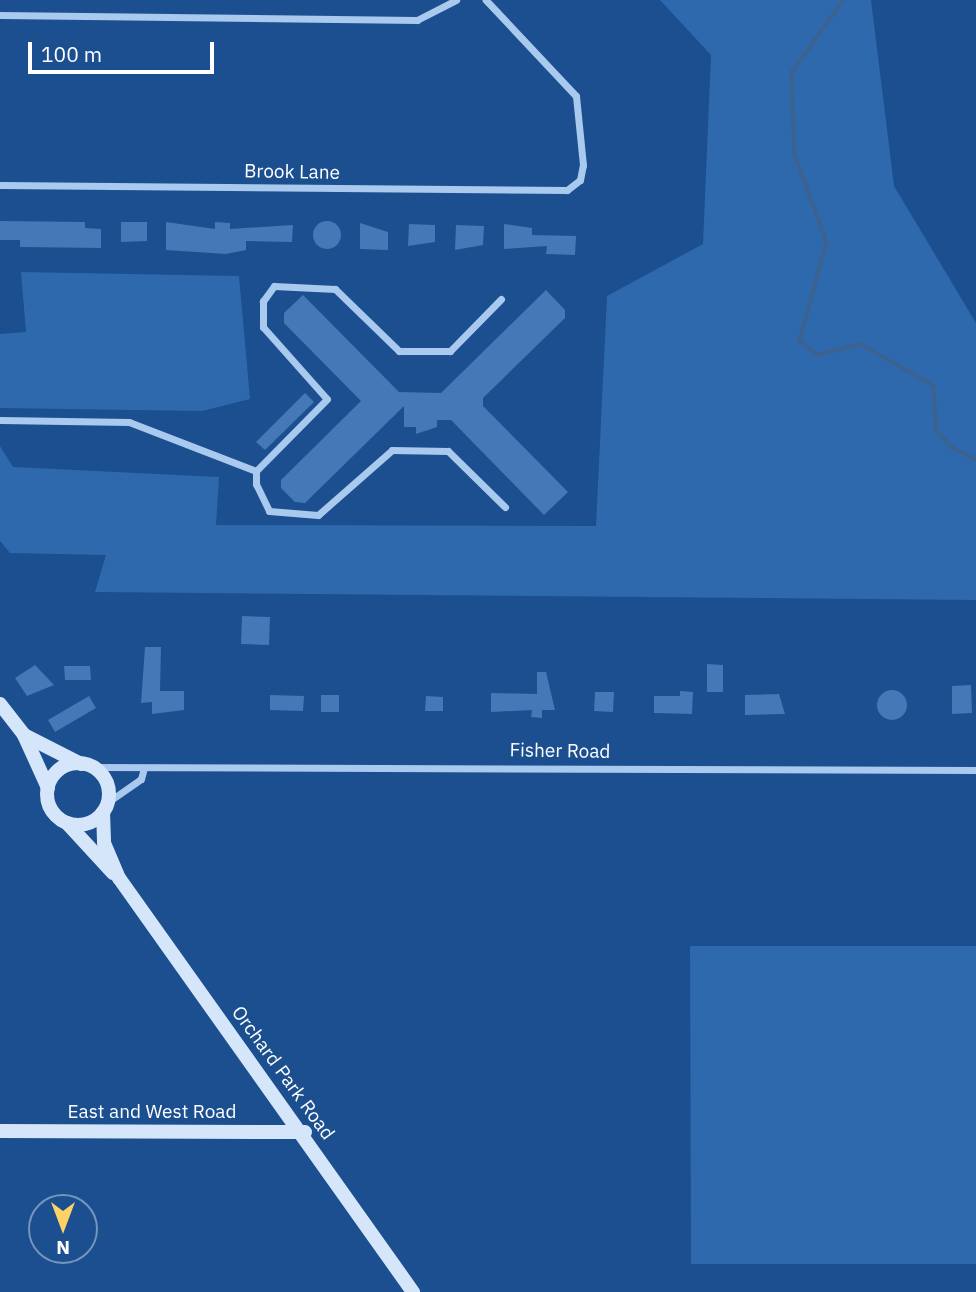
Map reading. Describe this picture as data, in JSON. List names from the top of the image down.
{
  "streets": {
    "main road": ["Orchard Park Road", "East and West Road"],
    "street": ["Brook Lane", "Fisher Road"]
  },
  "crossings": [
    ["Fisher Road", "Orchard Park Road"],
    ["Orchard Park Road", "East and West Road"]
  ],
  "scale_bar": "100 m",
  "north": "bottom"
}
